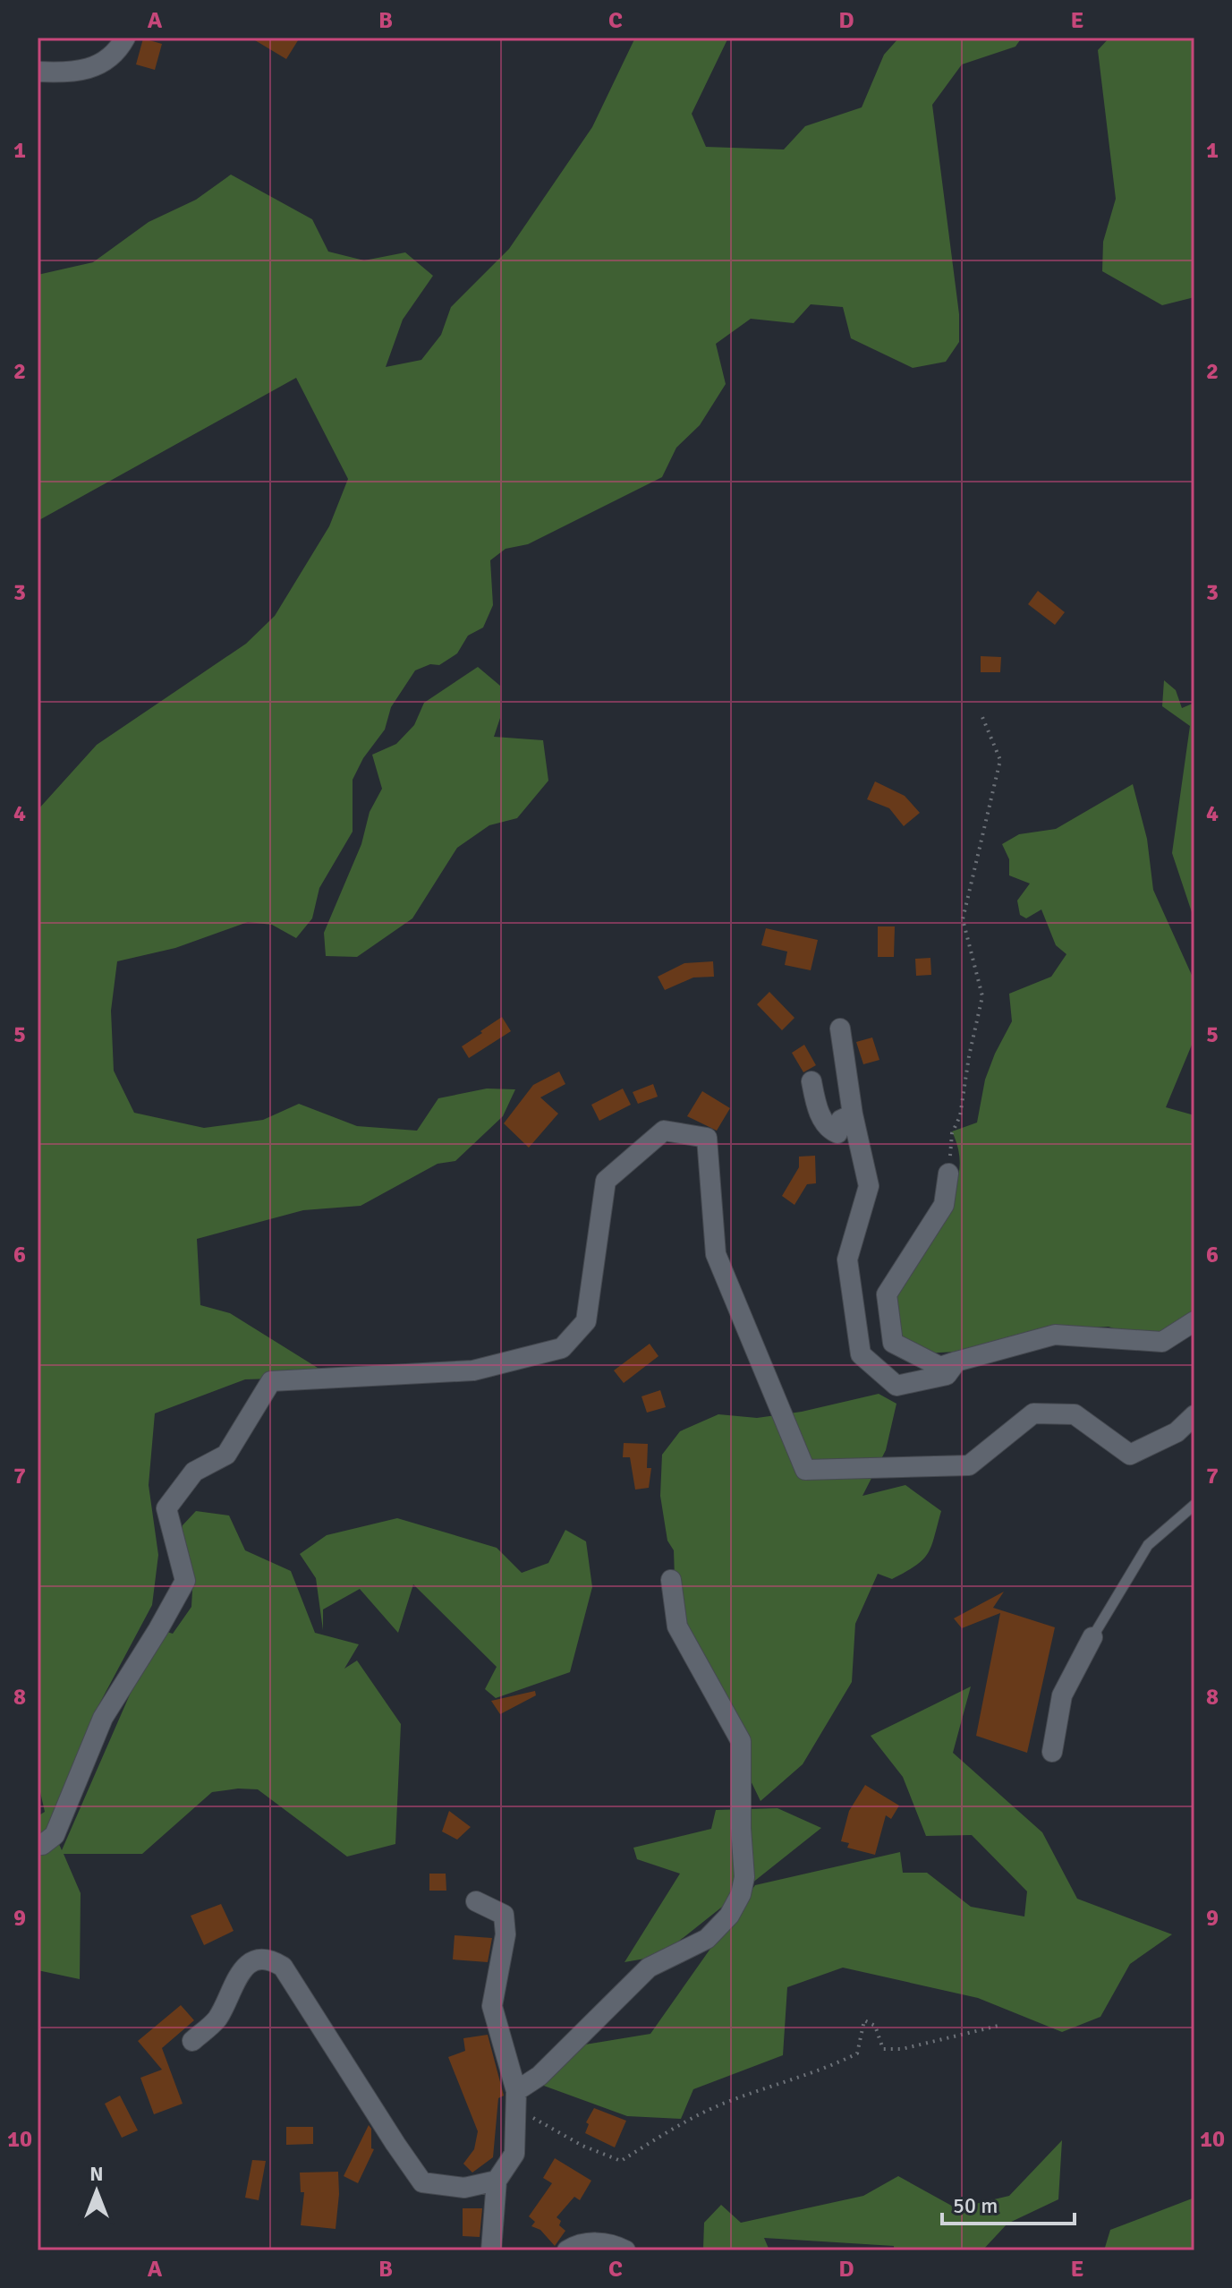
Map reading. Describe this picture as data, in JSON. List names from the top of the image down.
{
  "scale_bar": "50 m",
  "north": "top",
  "grid": {
    "columns": [
      "A",
      "B",
      "C",
      "D",
      "E"
    ],
    "rows": [
      "1",
      "2",
      "3",
      "4",
      "5",
      "6",
      "7",
      "8",
      "9",
      "10"
    ]
  }
}
